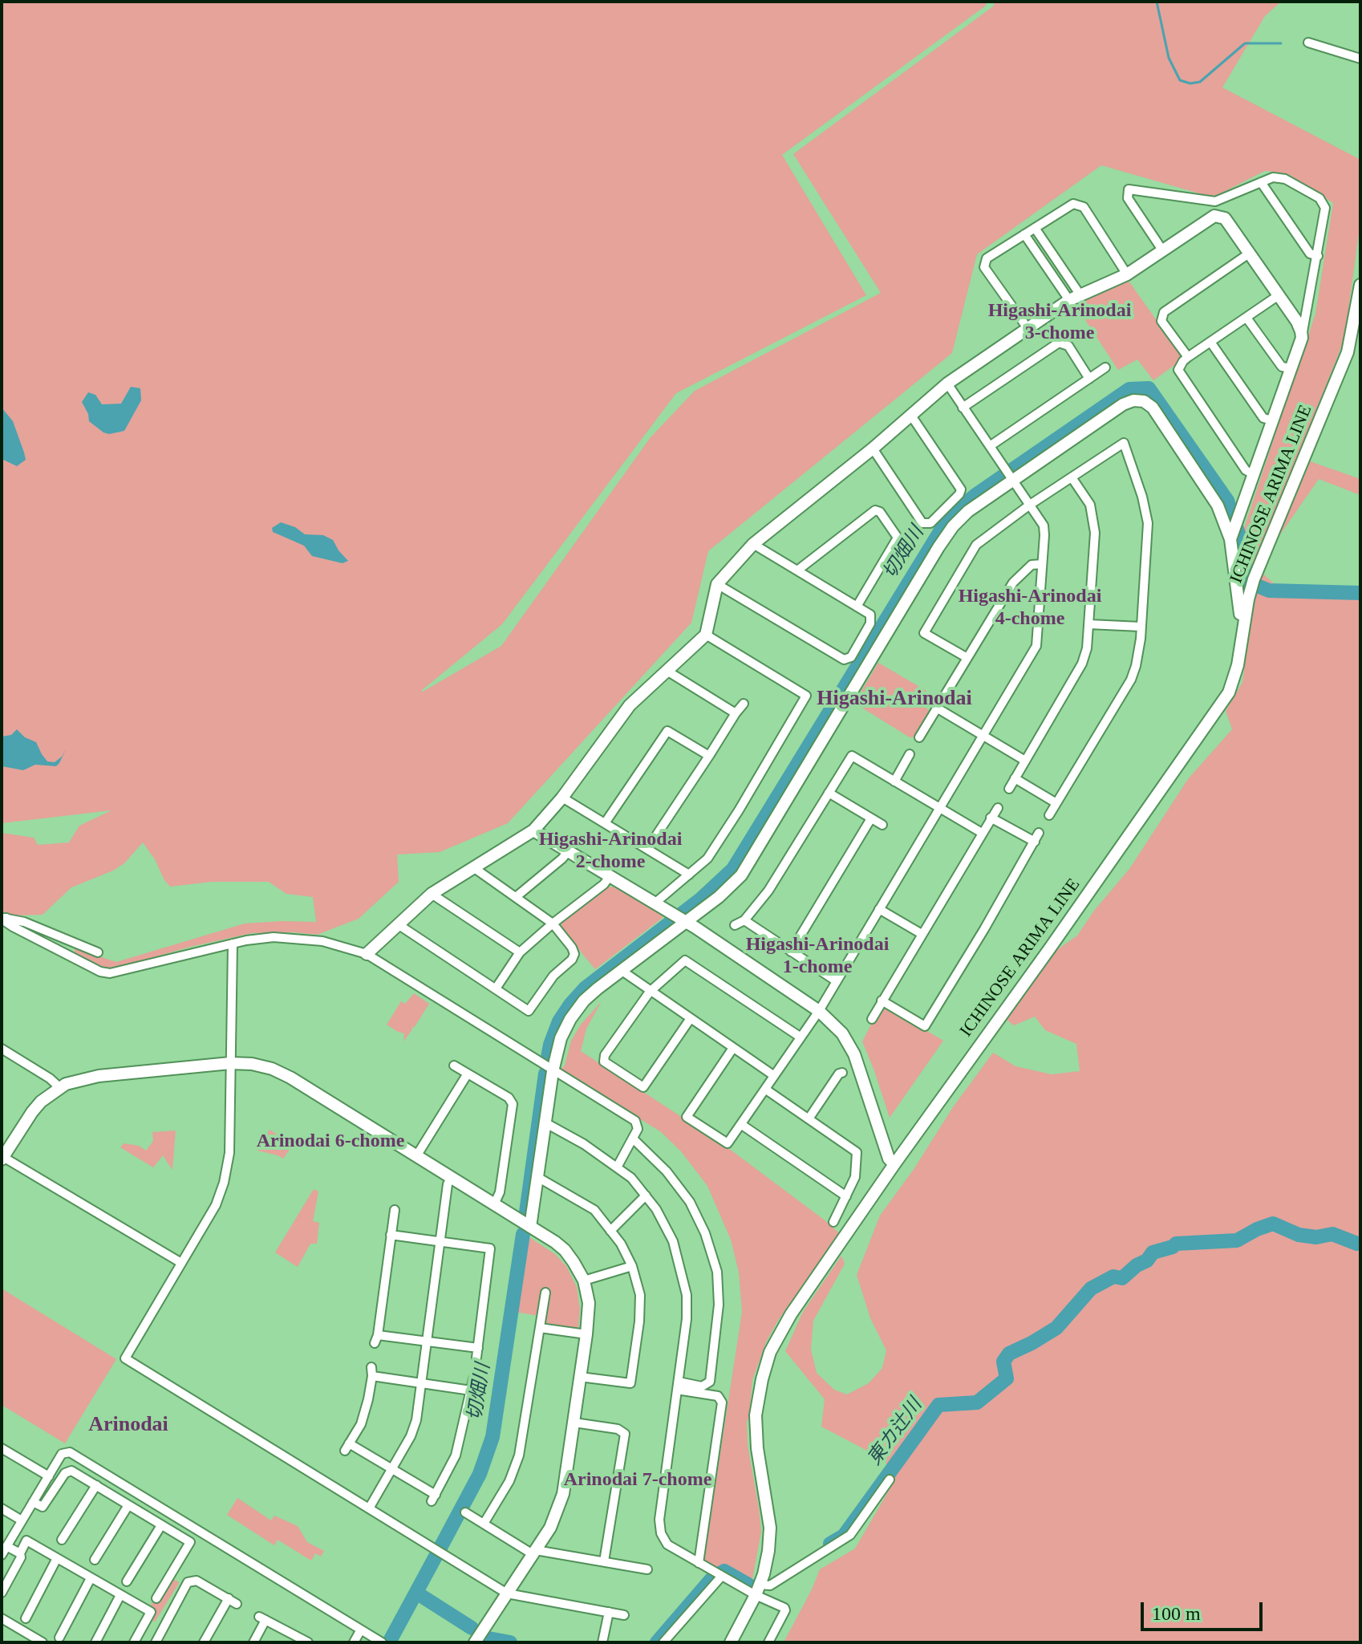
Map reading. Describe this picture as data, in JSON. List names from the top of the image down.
{
  "streets": {
    "street": ["ICHINOSE ARIMA LINE"]
  },
  "districts": [
    "Higashi-Arinodai 3-chome",
    "Higashi-Arinodai 4-chome",
    "Higashi-Arinodai",
    "Higashi-Arinodai 2-chome",
    "Higashi-Arinodai 1-chome",
    "Arinodai 6-chome",
    "Arinodai",
    "Arinodai 7-chome"
  ],
  "water": ["切畑川", "東カ辻川"],
  "scale_bar": "100 m"
}
